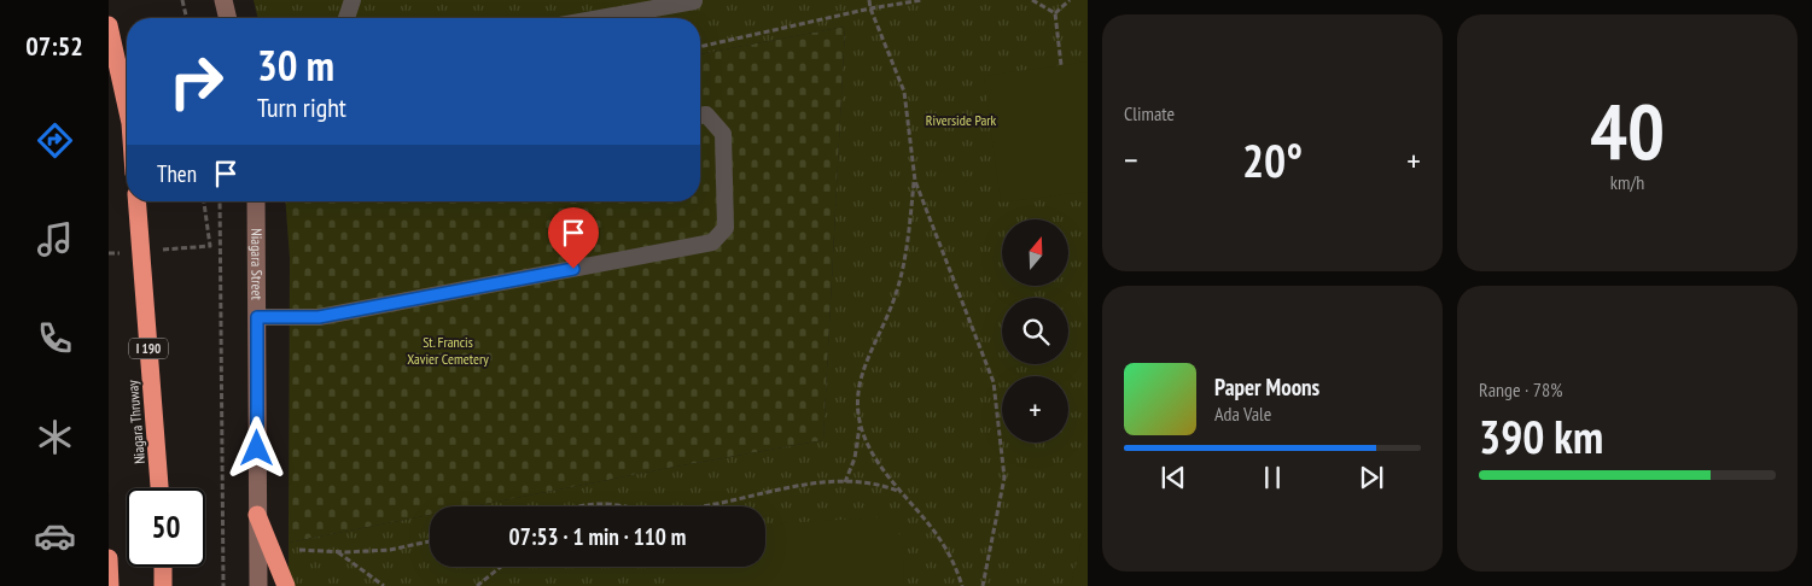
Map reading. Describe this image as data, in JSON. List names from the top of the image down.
{
  "streets": {
    "highway": ["I 190", "Niagara Thruway"],
    "main road": ["Niagara Street"]
  },
  "parks": ["Riverside Park", "St. Francis Xavier Cemetery"],
  "north": "top",
  "page": {
    "tabs": "07:52",
    "tile": [
      "Climate",
      ["40", "km/h"],
      ["Range · 78%", "390 km"]
    ],
    "turn": ["30 m", "Turn right"],
    "heat": ["−", "20°", "+"],
    "then": "Then",
    "map_buttons": "+",
    "song": ["Paper Moons", "Ada Vale"],
    "limit": "50",
    "trip": "07:53 · 1 min · 110 m"
  }
}
